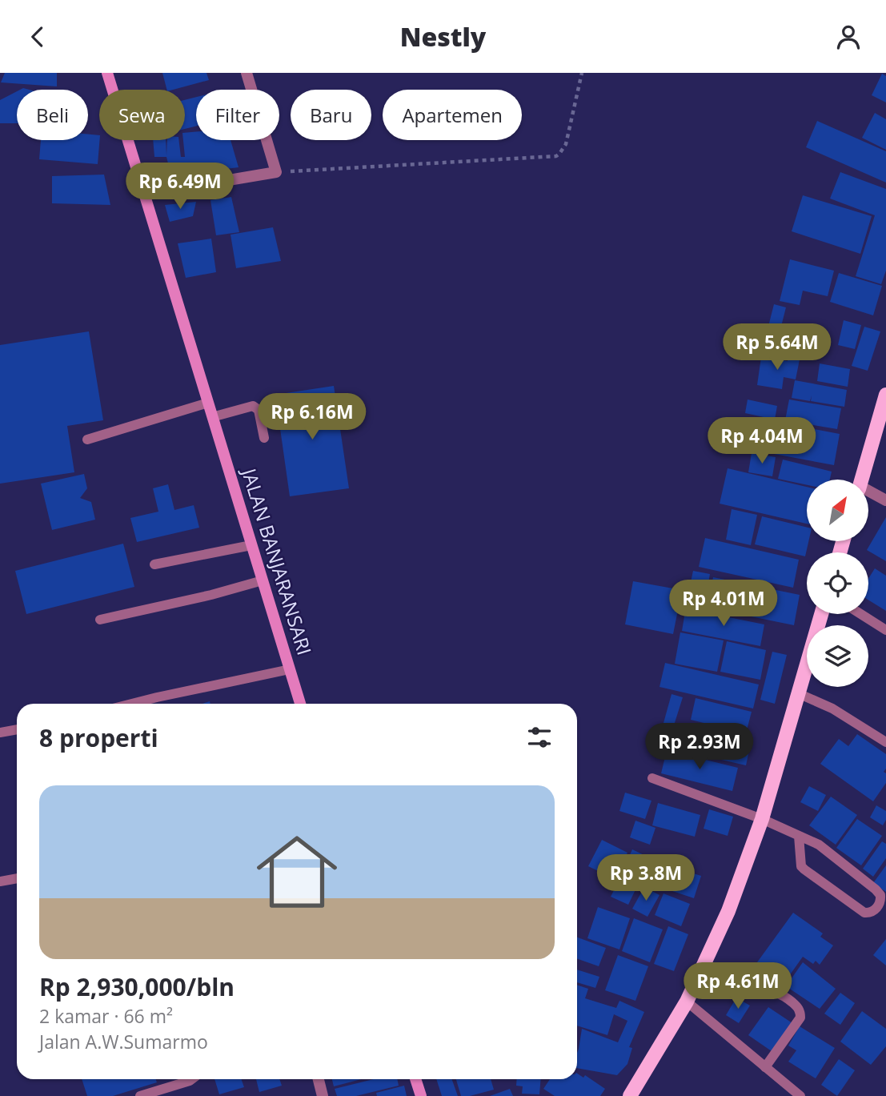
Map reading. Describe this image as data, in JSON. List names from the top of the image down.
{
  "streets": {
    "street": ["JALAN BANJARANSARI"]
  },
  "north": "top right",
  "page": {
    "header": "Nestly",
    "chip": [
      "Beli",
      "Sewa",
      "Filter",
      "Baru",
      "Apartemen"
    ],
    "price": [
      "Rp 6.49M",
      "Rp 5.64M",
      "Rp 6.16M",
      "Rp 4.04M",
      "Rp 4.01M",
      "Rp 2.93M",
      "Rp 3.8M",
      "Rp 4.61M"
    ],
    "heading": "8 properti",
    "list": [
      {
        "name": "Rp 2,930,000/bln",
        "note": "2 kamar · 66 m² · Jalan A.W.Sumarmo"
      }
    ]
  }
}
